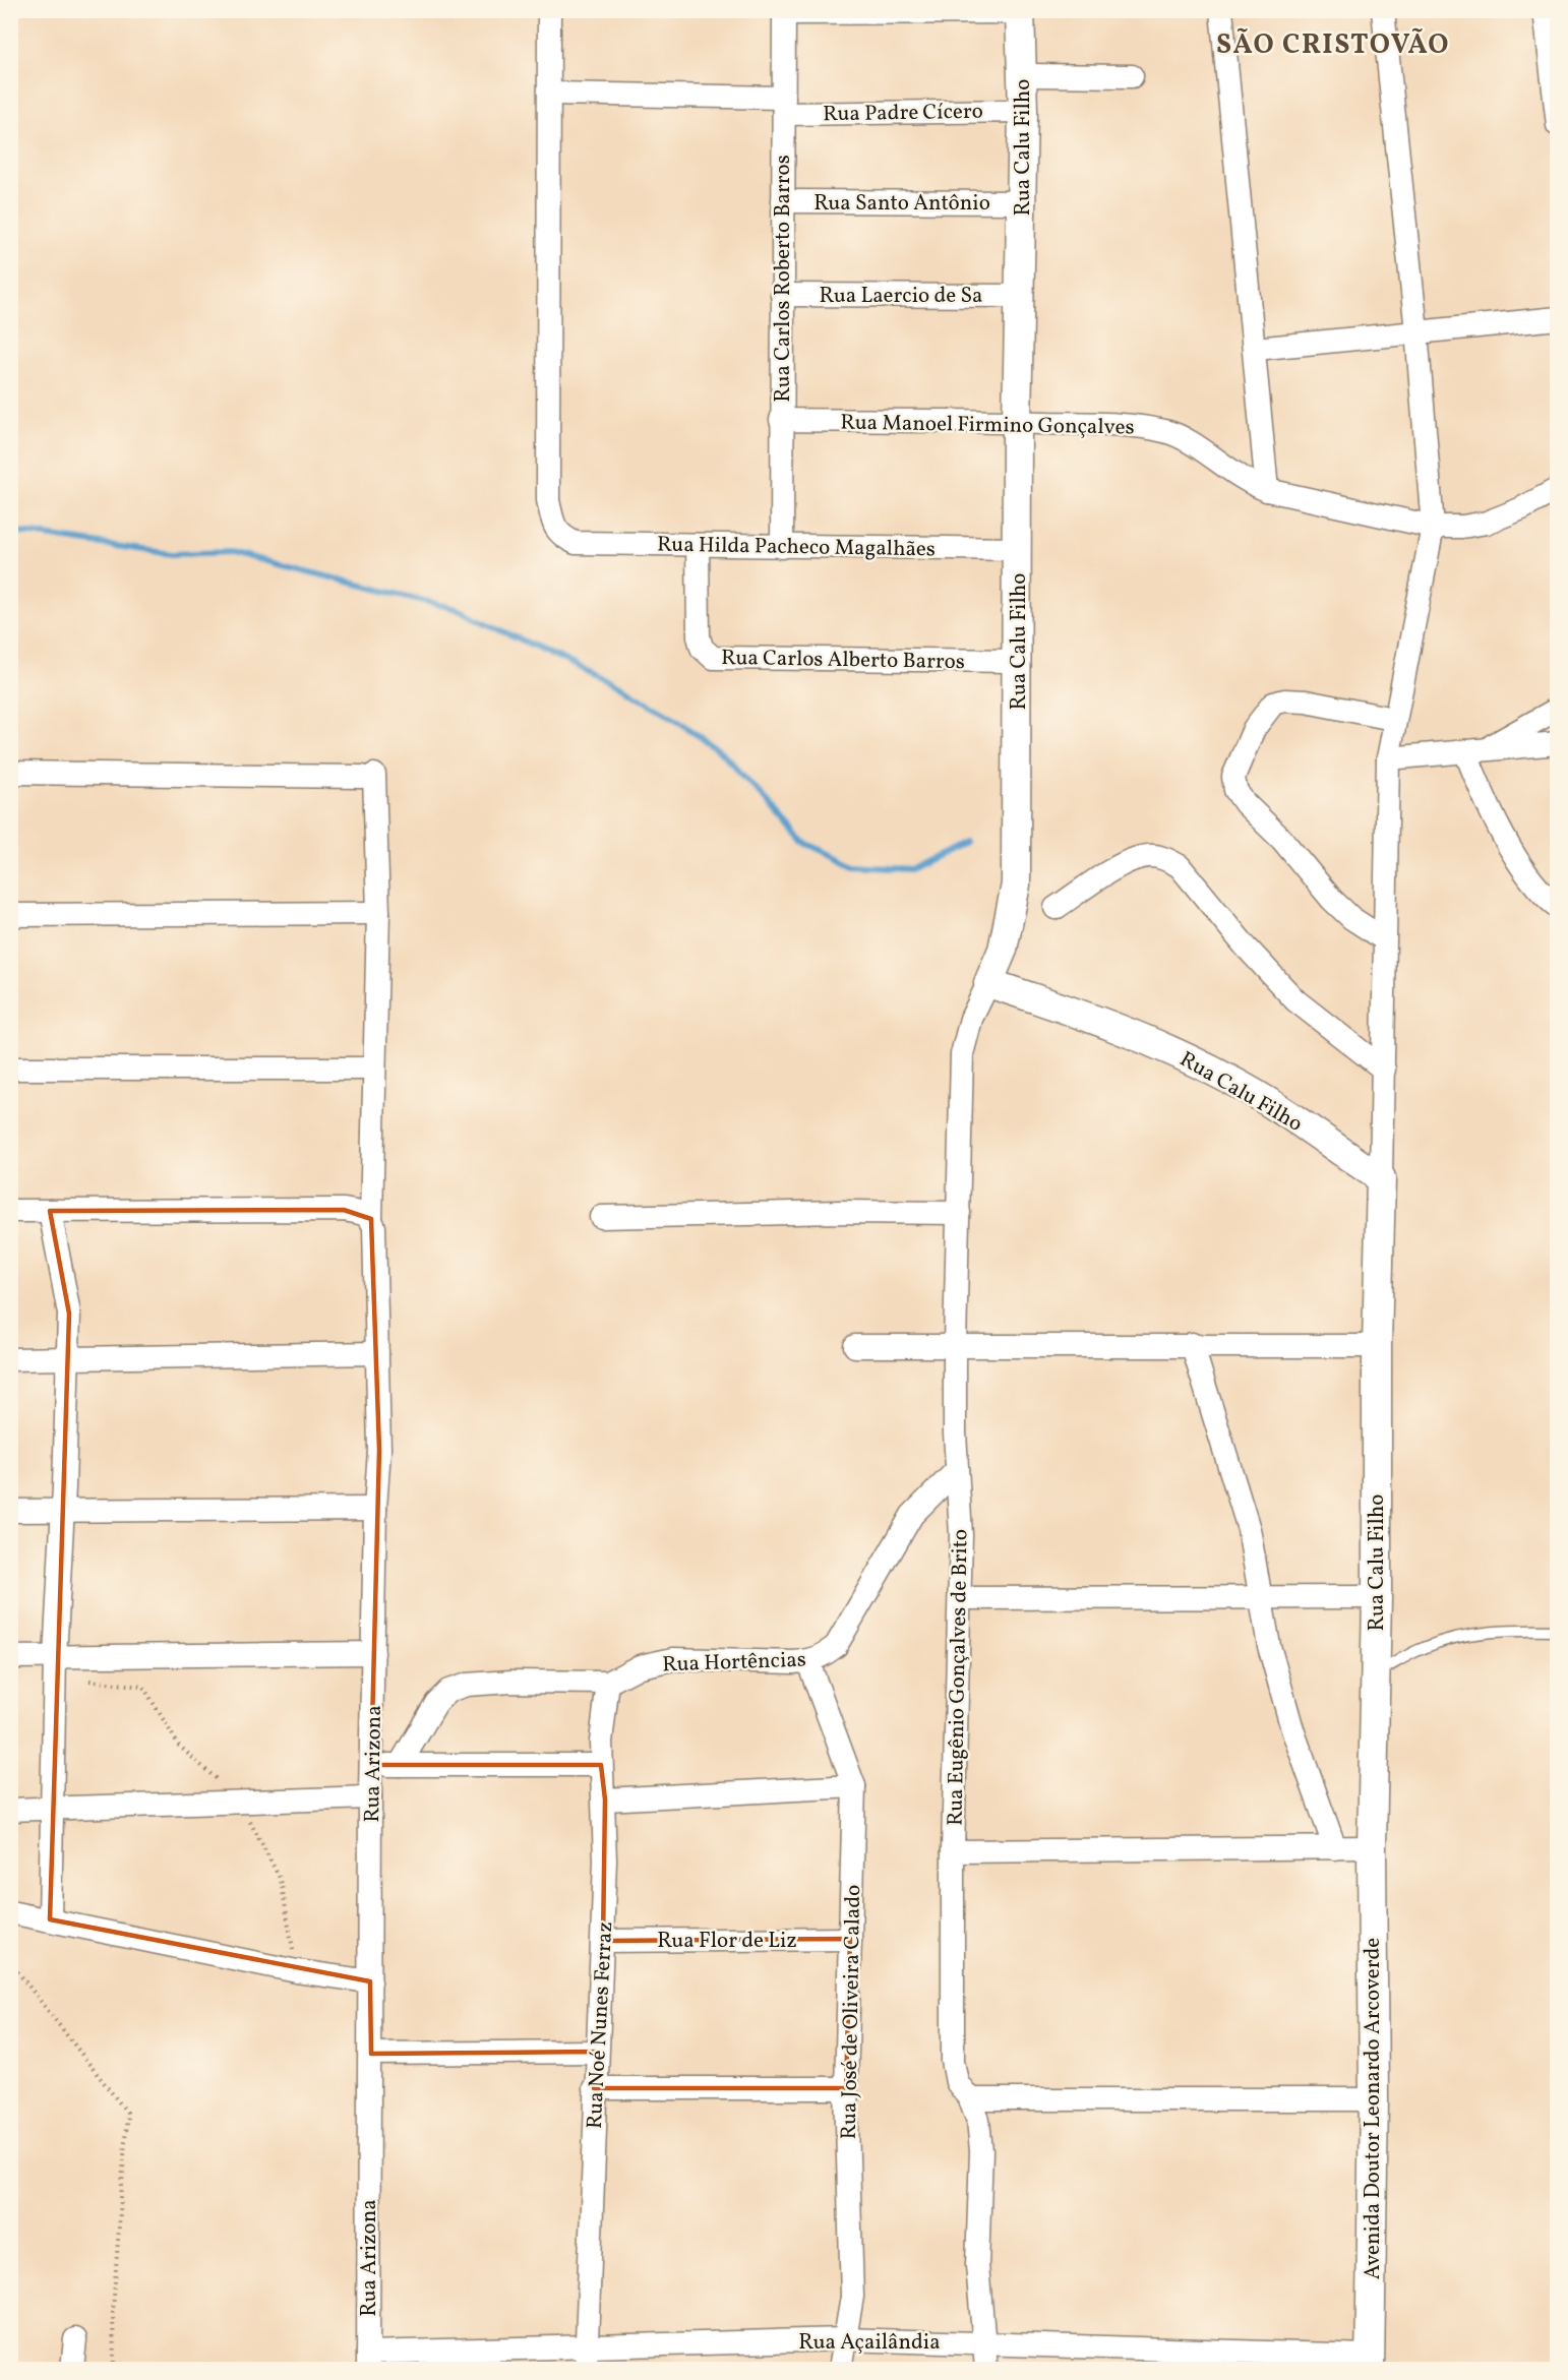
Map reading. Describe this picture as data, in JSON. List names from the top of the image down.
{
  "streets": {
    "street": [
      "Rua Padre Cícero",
      "Rua Calu Filho",
      "Rua Santo Antônio",
      "Rua Carlos Roberto Barros",
      "Rua Laercio de Sa",
      "Rua Manoel Firmino Gonçalves",
      "Rua Hilda Pacheco Magalhães",
      "Rua Carlos Alberto Barros",
      "Rua Hortências",
      "Rua Eugênio Gonçalves de Brito",
      "Rua Arizona",
      "Rua Flor de Liz",
      "Rua José de Oliveira Calado",
      "Rua Noé Nunes Ferraz",
      "Avenida Doutor Leonardo Arcoverde",
      "Rua Açailândia"
    ]
  },
  "crossings": [
    ["Rua Padre Cícero", "Rua Calu Filho"],
    ["Rua Padre Cícero", "Rua Carlos Roberto Barros"],
    ["Rua Padre Cícero", "Rua Hilda Pacheco Magalhães"],
    ["Rua Calu Filho", "Rua Santo Antônio"],
    ["Rua Calu Filho", "Rua Laercio de Sa"],
    ["Rua Calu Filho", "Rua Manoel Firmino Gonçalves"],
    ["Rua Calu Filho", "Rua Hilda Pacheco Magalhães"],
    ["Rua Calu Filho", "Rua Carlos Alberto Barros"],
    ["Rua Calu Filho", "Rua Eugênio Gonçalves de Brito"],
    ["Rua Calu Filho", "Avenida Doutor Leonardo Arcoverde"],
    ["Rua Santo Antônio", "Rua Carlos Roberto Barros"],
    ["Rua Carlos Roberto Barros", "Rua Laercio de Sa"],
    ["Rua Carlos Roberto Barros", "Rua Manoel Firmino Gonçalves"],
    ["Rua Carlos Roberto Barros", "Rua Hilda Pacheco Magalhães"],
    ["Rua Hilda Pacheco Magalhães", "Rua Carlos Alberto Barros"],
    ["Rua Hortências", "Rua José de Oliveira Calado"],
    ["Rua Hortências", "Rua Noé Nunes Ferraz"],
    ["Rua Eugênio Gonçalves de Brito", "Rua Açailândia"],
    ["Rua Arizona", "Rua Açailândia"],
    ["Rua Flor de Liz", "Rua José de Oliveira Calado"],
    ["Rua Flor de Liz", "Rua Noé Nunes Ferraz"],
    ["Rua José de Oliveira Calado", "Rua Açailândia"],
    ["Rua Noé Nunes Ferraz", "Rua Açailândia"],
    ["Avenida Doutor Leonardo Arcoverde", "Rua Açailândia"]
  ],
  "districts": ["SÃO CRISTOVÃO"]
}
